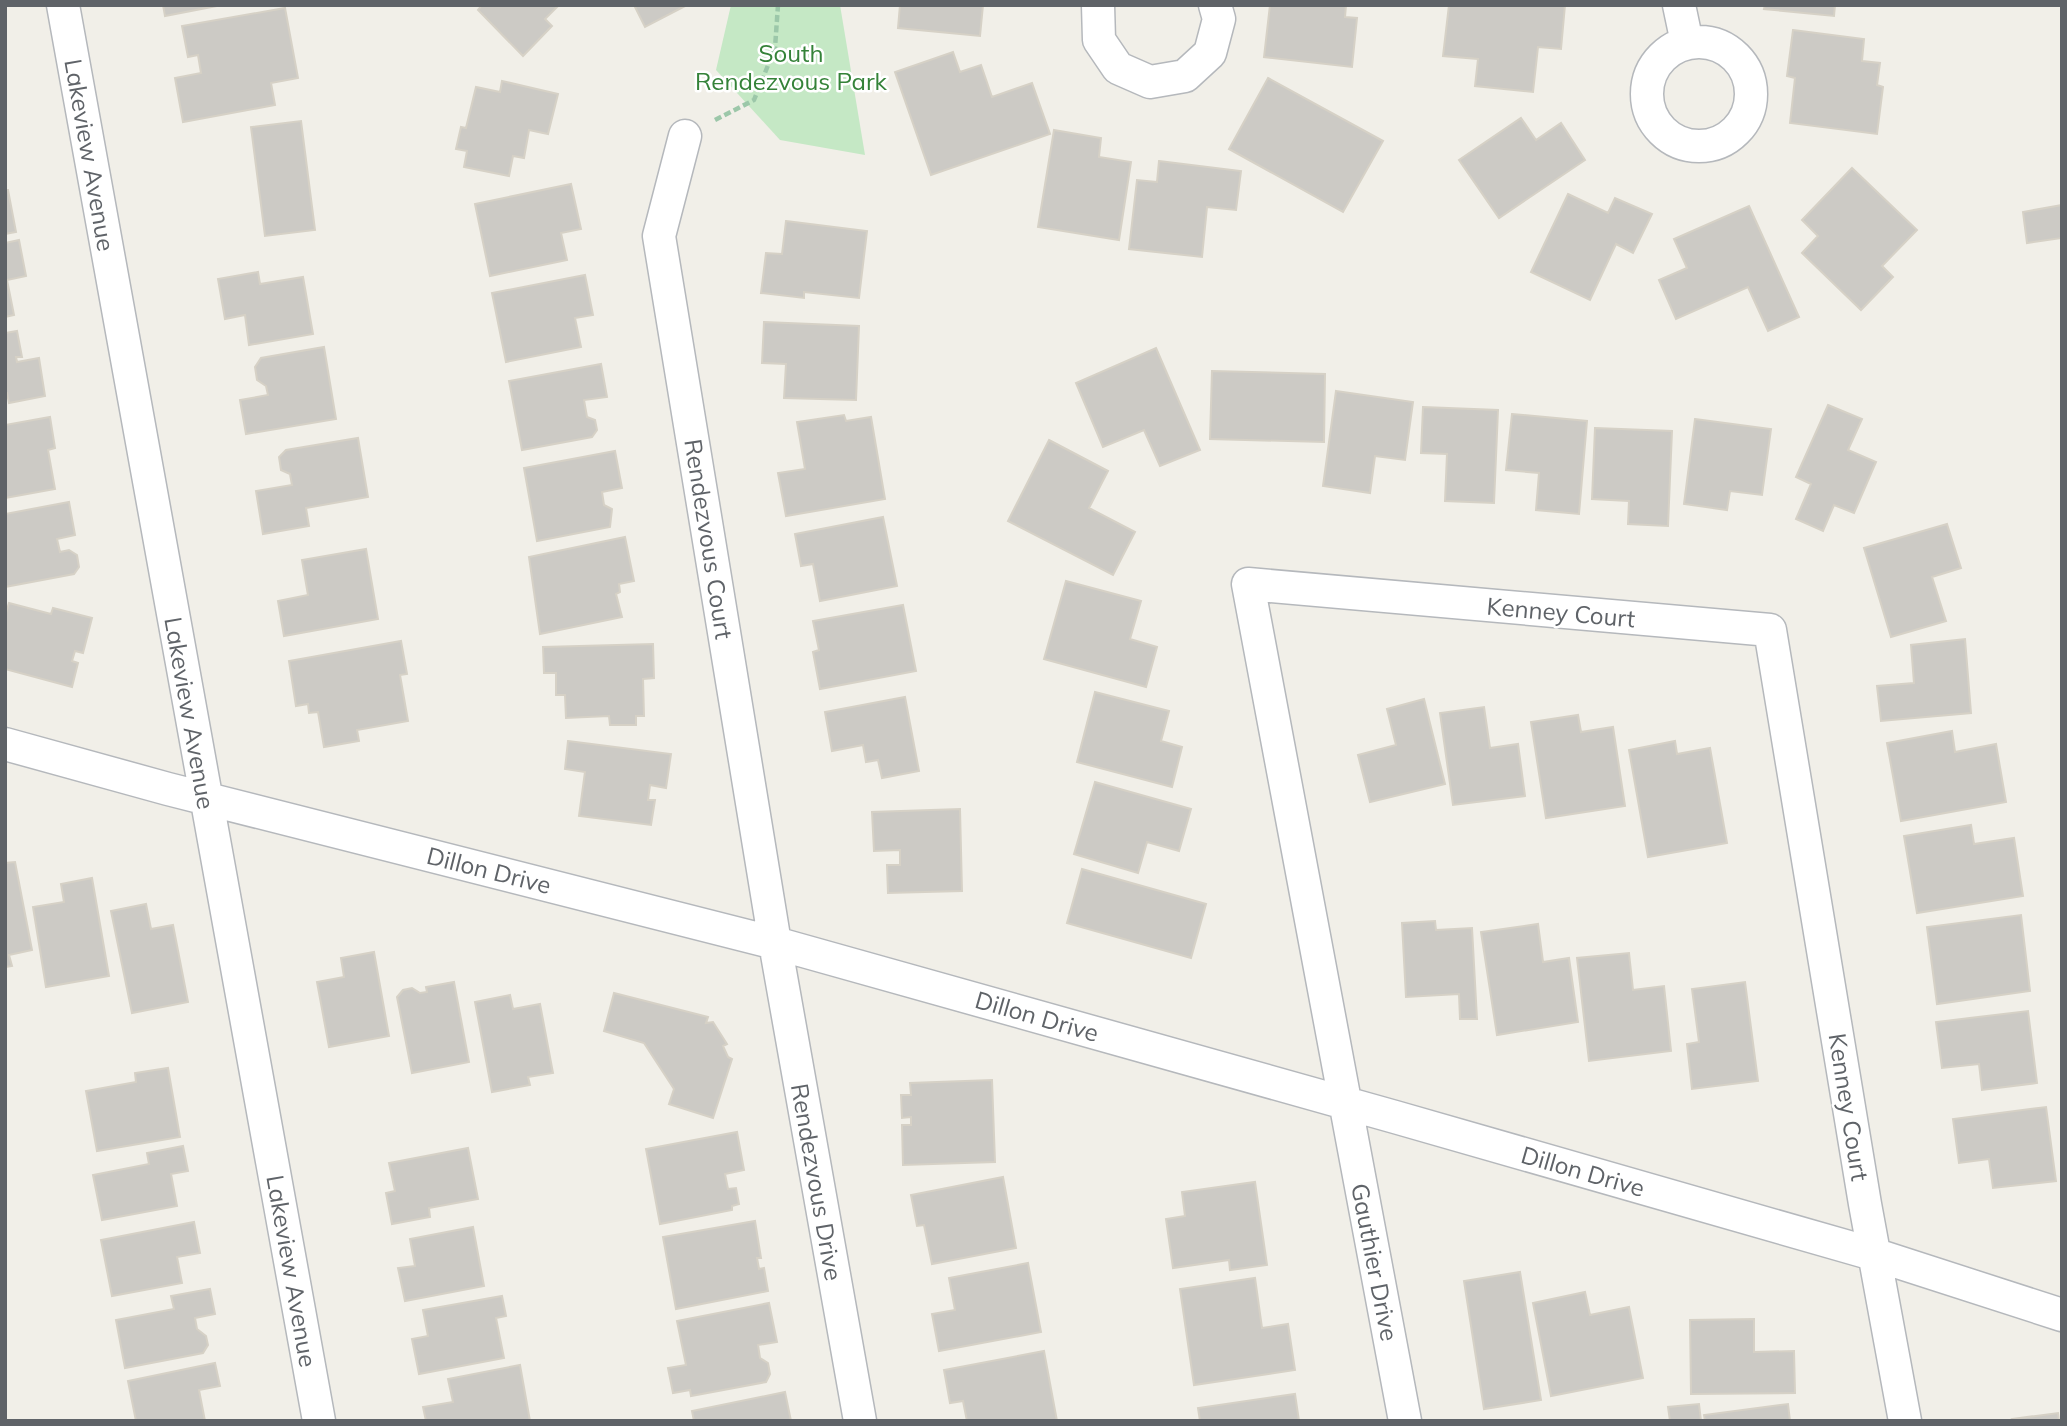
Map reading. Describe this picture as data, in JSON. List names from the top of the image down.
{
  "streets": {
    "street": [
      "Lakeview Avenue",
      "Rendezvous Court",
      "Kenney Court",
      "Dillon Drive",
      "Rendezvous Drive",
      "Gauthier Drive"
    ]
  },
  "crossings": [
    ["Lakeview Avenue", "Dillon Drive"],
    ["Rendezvous Court", "Dillon Drive"],
    ["Rendezvous Court", "Rendezvous Drive"],
    ["Kenney Court", "Dillon Drive"],
    ["Kenney Court", "Gauthier Drive"],
    ["Dillon Drive", "Rendezvous Drive"],
    ["Dillon Drive", "Gauthier Drive"]
  ],
  "parks": ["South Rendezvous Park"]
}
